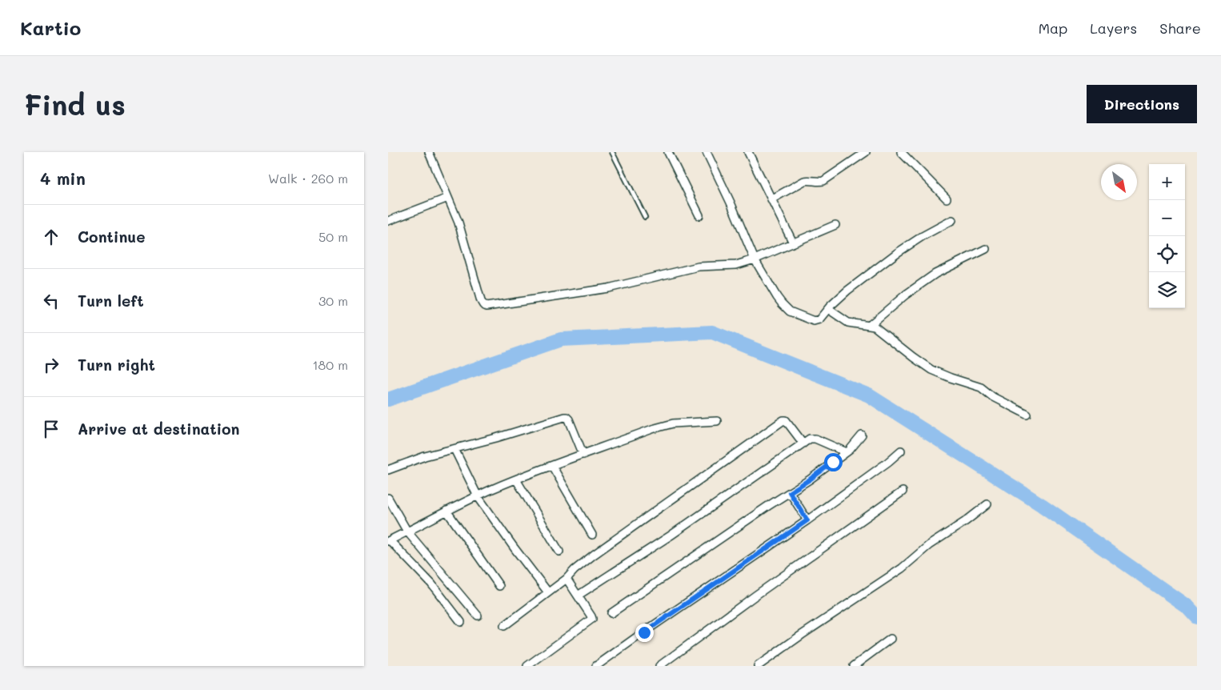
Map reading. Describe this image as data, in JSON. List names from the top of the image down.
{
  "north": "bottom right",
  "page": {
    "header": "Kartio",
    "nav": ["Map", "Layers", "Share"],
    "buttons": "Directions",
    "title": "Find us",
    "heading": ["4 min", "Walk · 260 m"],
    "map_buttons": ["+", "−"],
    "list": [
      ["Continue", "50 m"],
      ["Turn left", "30 m"],
      ["Turn right", "180 m"],
      "Arrive at destination"
    ]
  }
}
